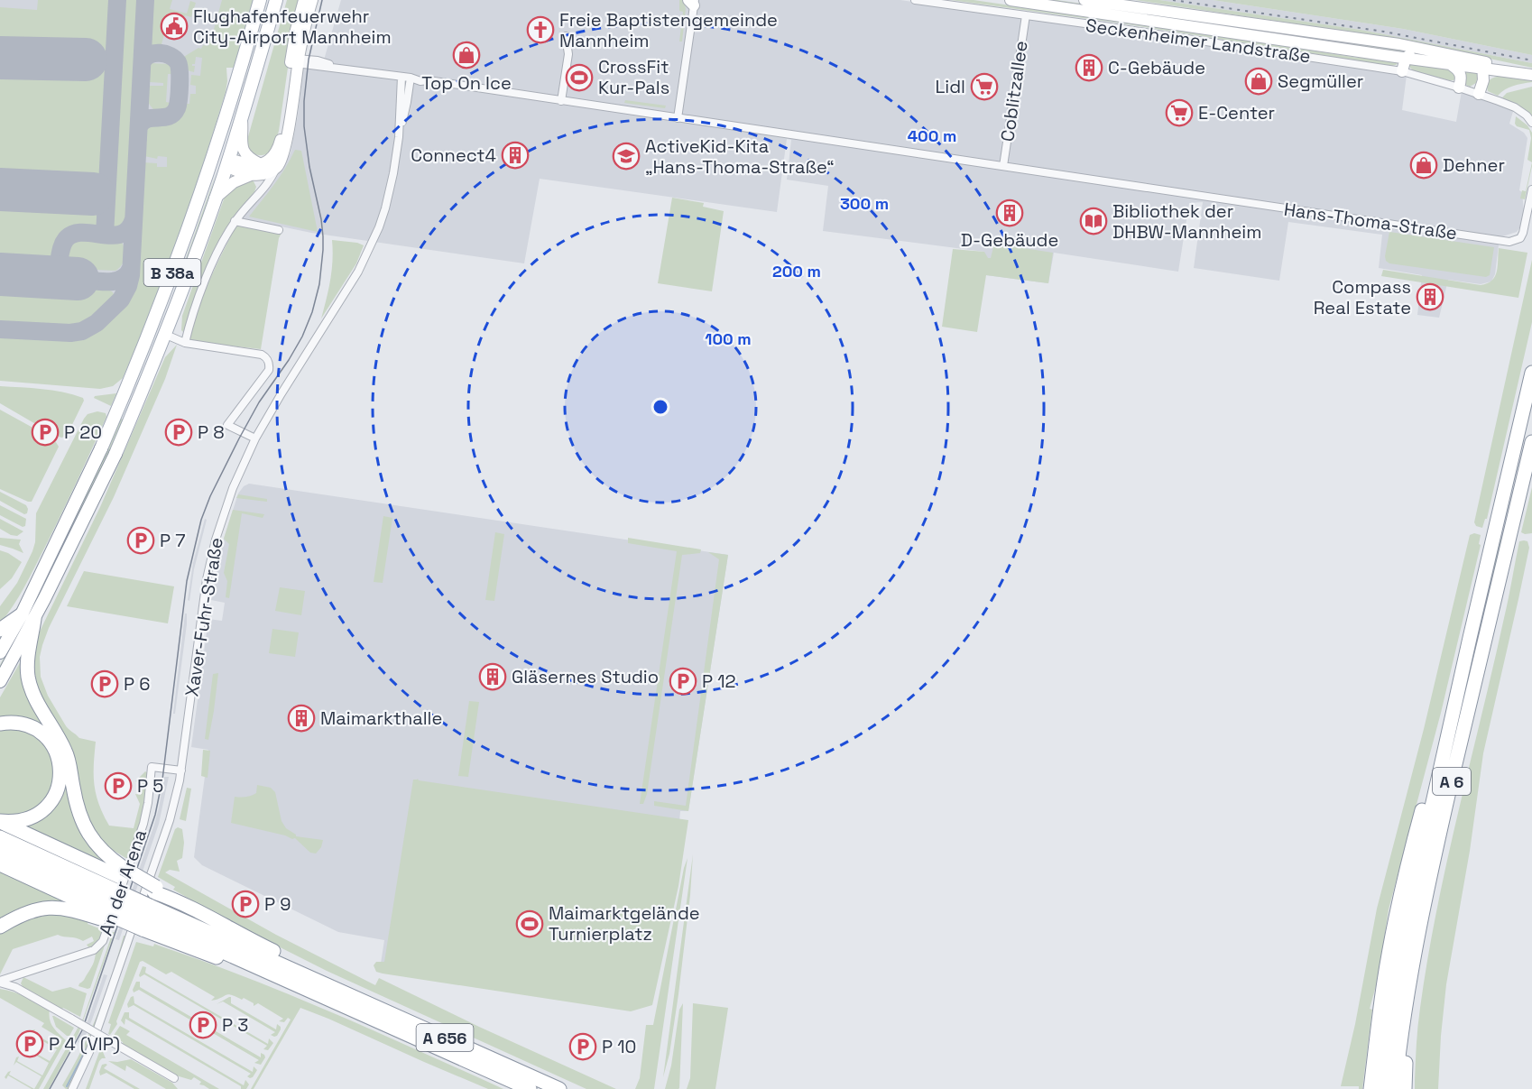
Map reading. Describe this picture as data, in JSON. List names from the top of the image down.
{
  "streets": {
    "highway": ["A 6", "A 656"],
    "main road": ["Seckenheimer Landstraße", "B 38a"],
    "street": [
      "Coblitzallee",
      "Hans-Thoma-Straße",
      "Xaver-Fuhr-Straße",
      "An der Arena"
    ]
  },
  "crossings": [
    ["Seckenheimer Landstraße", "Coblitzallee"],
    ["Coblitzallee", "Hans-Thoma-Straße"],
    ["Hans-Thoma-Straße", "Xaver-Fuhr-Straße"],
    ["Xaver-Fuhr-Straße", "An der Arena"]
  ],
  "places": {
    "public building": ["Flughafenfeuerwehr City-Airport Mannheim"],
    "church": ["Freie Baptistengemeinde Mannheim"],
    "shop": ["Top On Ice", "Segmüller", "Dehner"],
    "building": [
      "C-Gebäude",
      "Connect4",
      "D-Gebäude",
      "Compass Real Estate",
      "Gläsernes Studio",
      "Maimarkthalle"
    ],
    "sports": ["CrossFit Kur-Pals", "Maimarktgelände Turnierplatz"],
    "supermarket": ["Lidl", "E-Center"],
    "school or university": ["ActiveKid-Kita „Hans-Thoma-Straße“"],
    "library": ["Bibliothek der DHBW-Mannheim"],
    "parking": [
      "P 20",
      "P 8",
      "P 7",
      "P 12",
      "P 6",
      "P 5",
      "P 9",
      "P 3",
      "P 4 (VIP)",
      "P 10"
    ]
  },
  "rings": [
    "400 m",
    "300 m",
    "200 m",
    "100 m"
  ]
}
